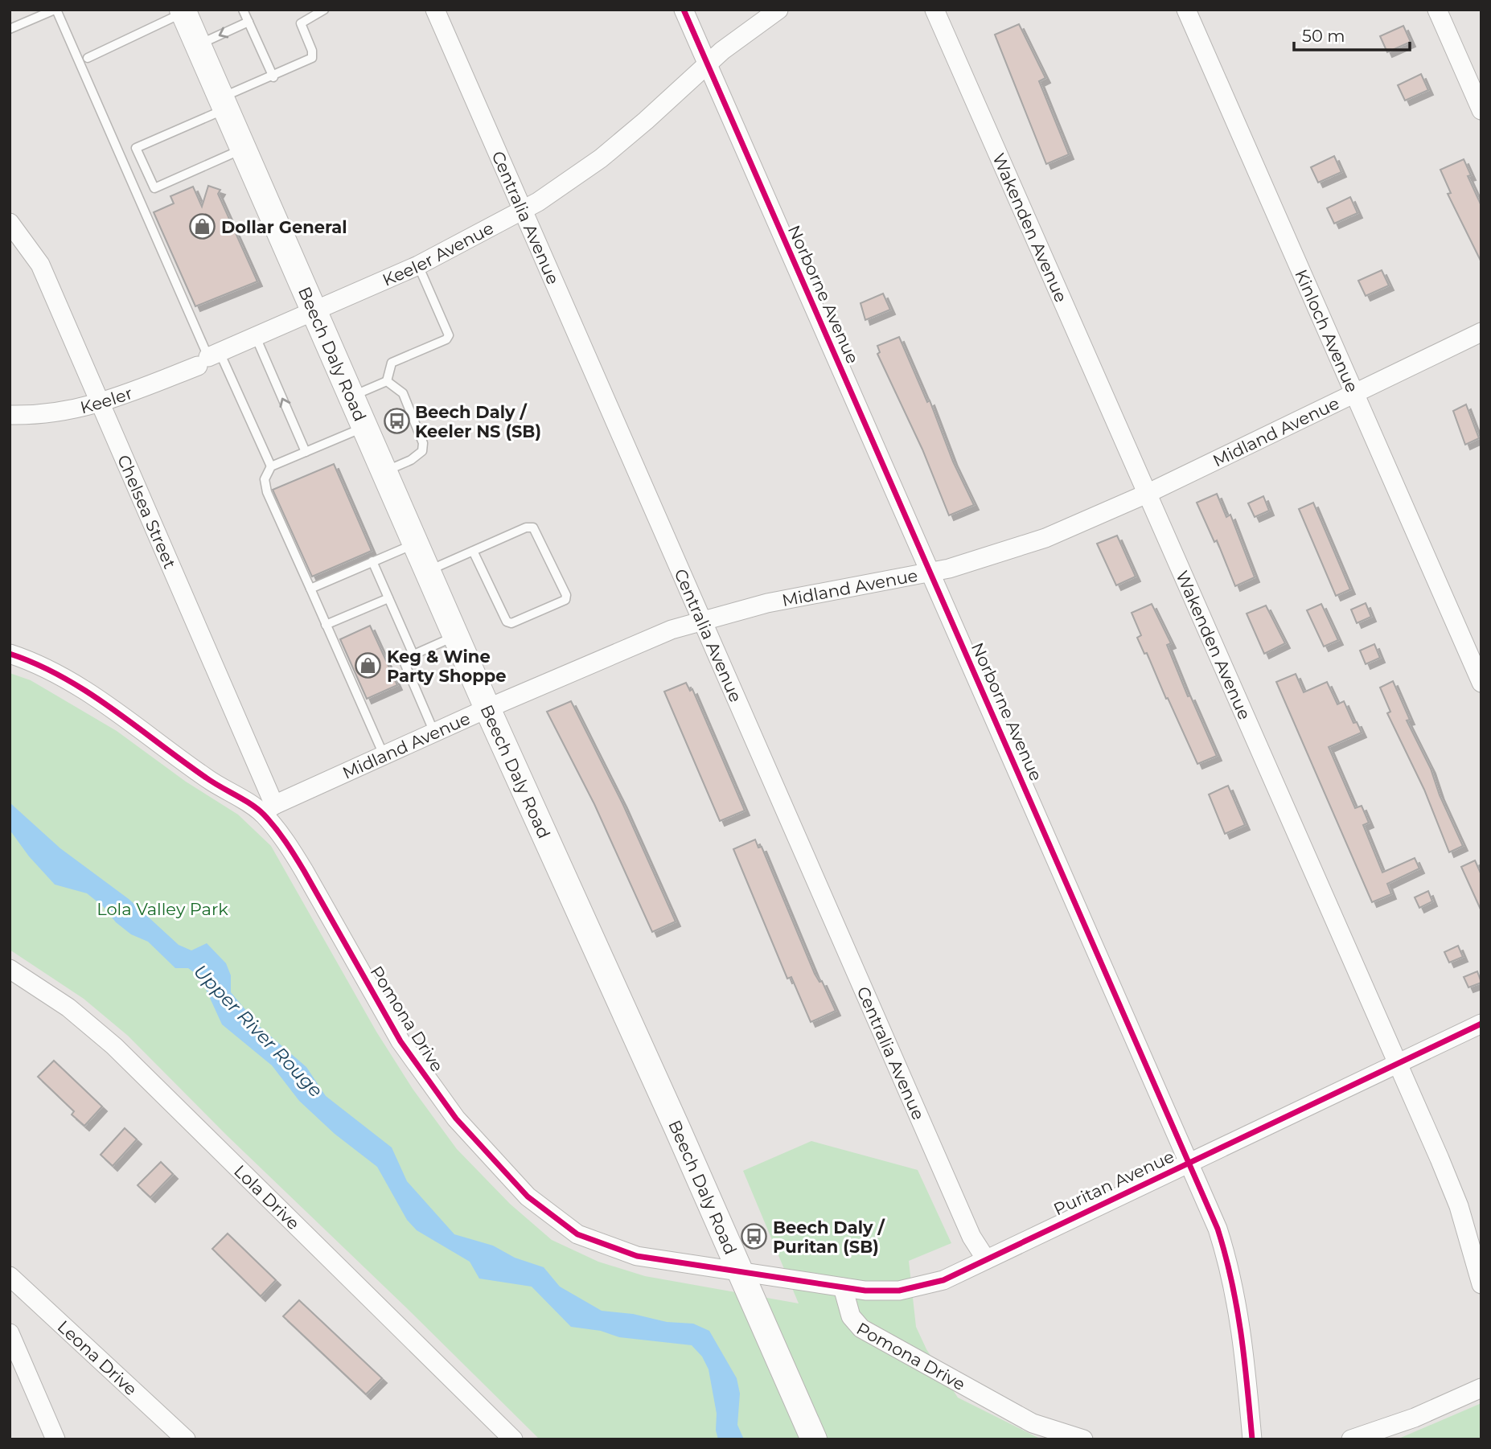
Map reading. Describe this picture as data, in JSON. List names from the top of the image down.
{
  "streets": {
    "main road": ["Beech Daly Road"],
    "street": [
      "Centralia Avenue",
      "Wakenden Avenue",
      "Keeler Avenue",
      "Norborne Avenue",
      "Kinloch Avenue",
      "Keeler",
      "Midland Avenue",
      "Chelsea Street",
      "Pomona Drive",
      "Puritan Avenue",
      "Lola Drive",
      "Leona Drive"
    ]
  },
  "crossings": [
    ["Centralia Avenue", "Keeler Avenue"],
    ["Centralia Avenue", "Midland Avenue"],
    ["Centralia Avenue", "Puritan Avenue"],
    ["Wakenden Avenue", "Midland Avenue"],
    ["Wakenden Avenue", "Puritan Avenue"],
    ["Keeler Avenue", "Norborne Avenue"],
    ["Keeler Avenue", "Beech Daly Road"],
    ["Keeler Avenue", "Keeler"],
    ["Norborne Avenue", "Midland Avenue"],
    ["Norborne Avenue", "Puritan Avenue"],
    ["Kinloch Avenue", "Midland Avenue"],
    ["Beech Daly Road", "Midland Avenue"],
    ["Beech Daly Road", "Pomona Drive"],
    ["Keeler", "Chelsea Street"],
    ["Midland Avenue", "Chelsea Street"],
    ["Midland Avenue", "Pomona Drive"],
    ["Chelsea Street", "Pomona Drive"],
    ["Pomona Drive", "Puritan Avenue"]
  ],
  "water": ["Upper River Rouge"],
  "parks": ["Lola Valley Park"],
  "places": {
    "shop": ["Dollar General", "Keg & Wine Party Shoppe"],
    "bus stop": ["Beech Daly / Keeler NS (SB)", "Beech Daly / Puritan (SB)"]
  },
  "scale_bar": "50 m"
}
